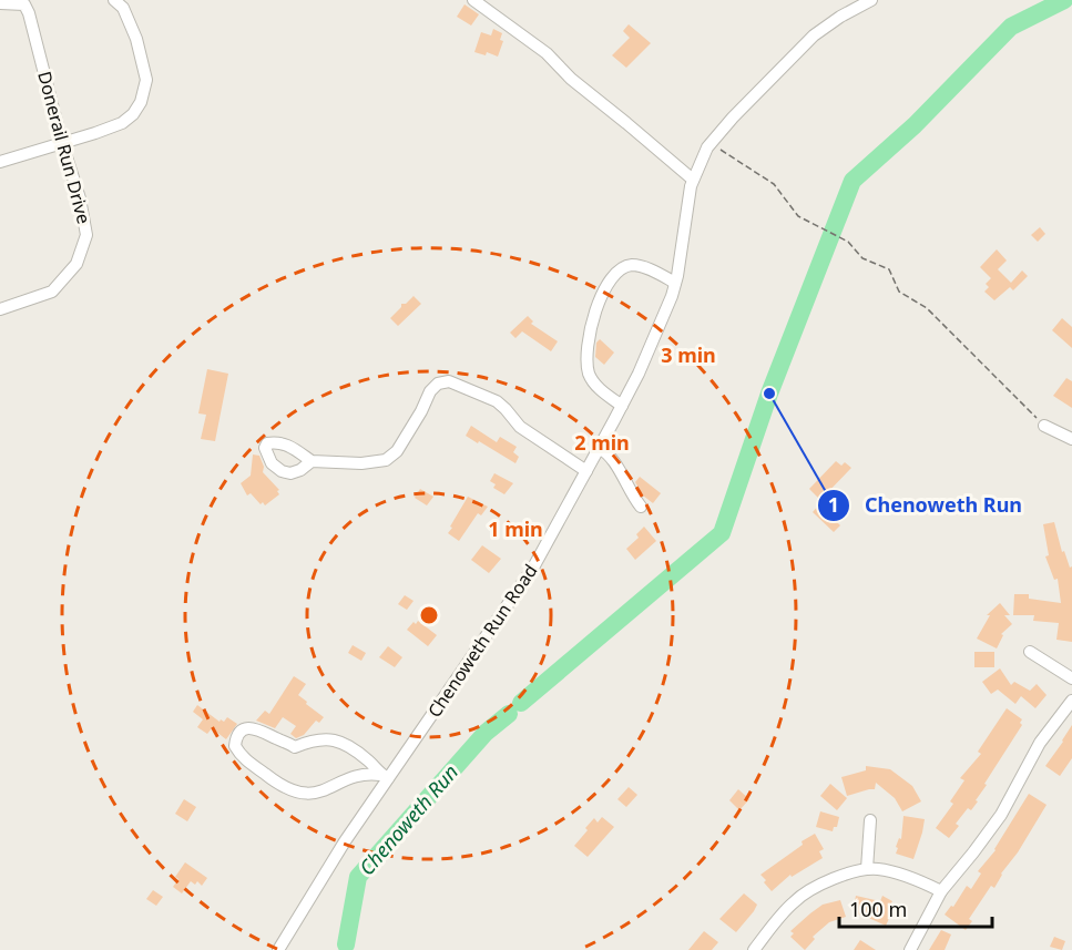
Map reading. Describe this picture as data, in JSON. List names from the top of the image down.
{
  "streets": {
    "street": ["Donerail Run Drive", "Chenoweth Run Road"]
  },
  "water": ["Chenoweth Run"],
  "places": ["Chenoweth Run"],
  "scale_bar": "100 m",
  "rings": ["3 min", "2 min", "1 min"]
}
